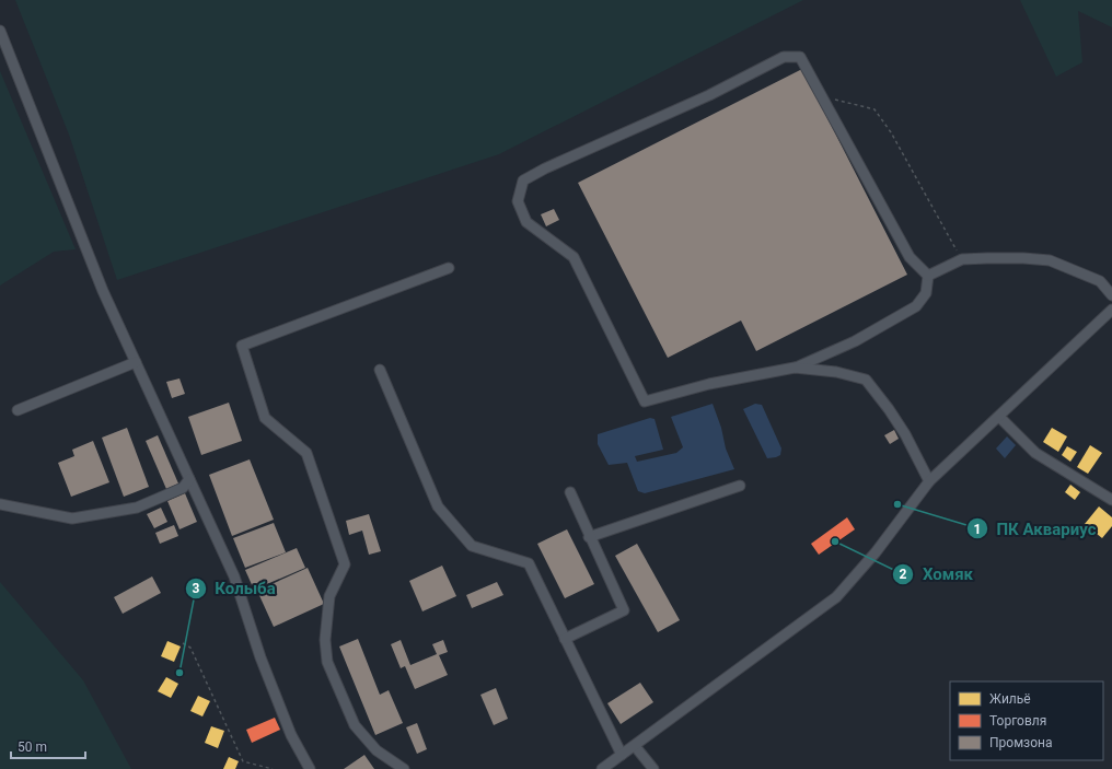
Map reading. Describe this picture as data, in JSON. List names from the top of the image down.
{
  "places": ["ПК Аквариус", "Хомяк", "Колыба"],
  "legend": ["Жильё", "Торговля", "Промзона"],
  "scale_bar": "50 m"
}
